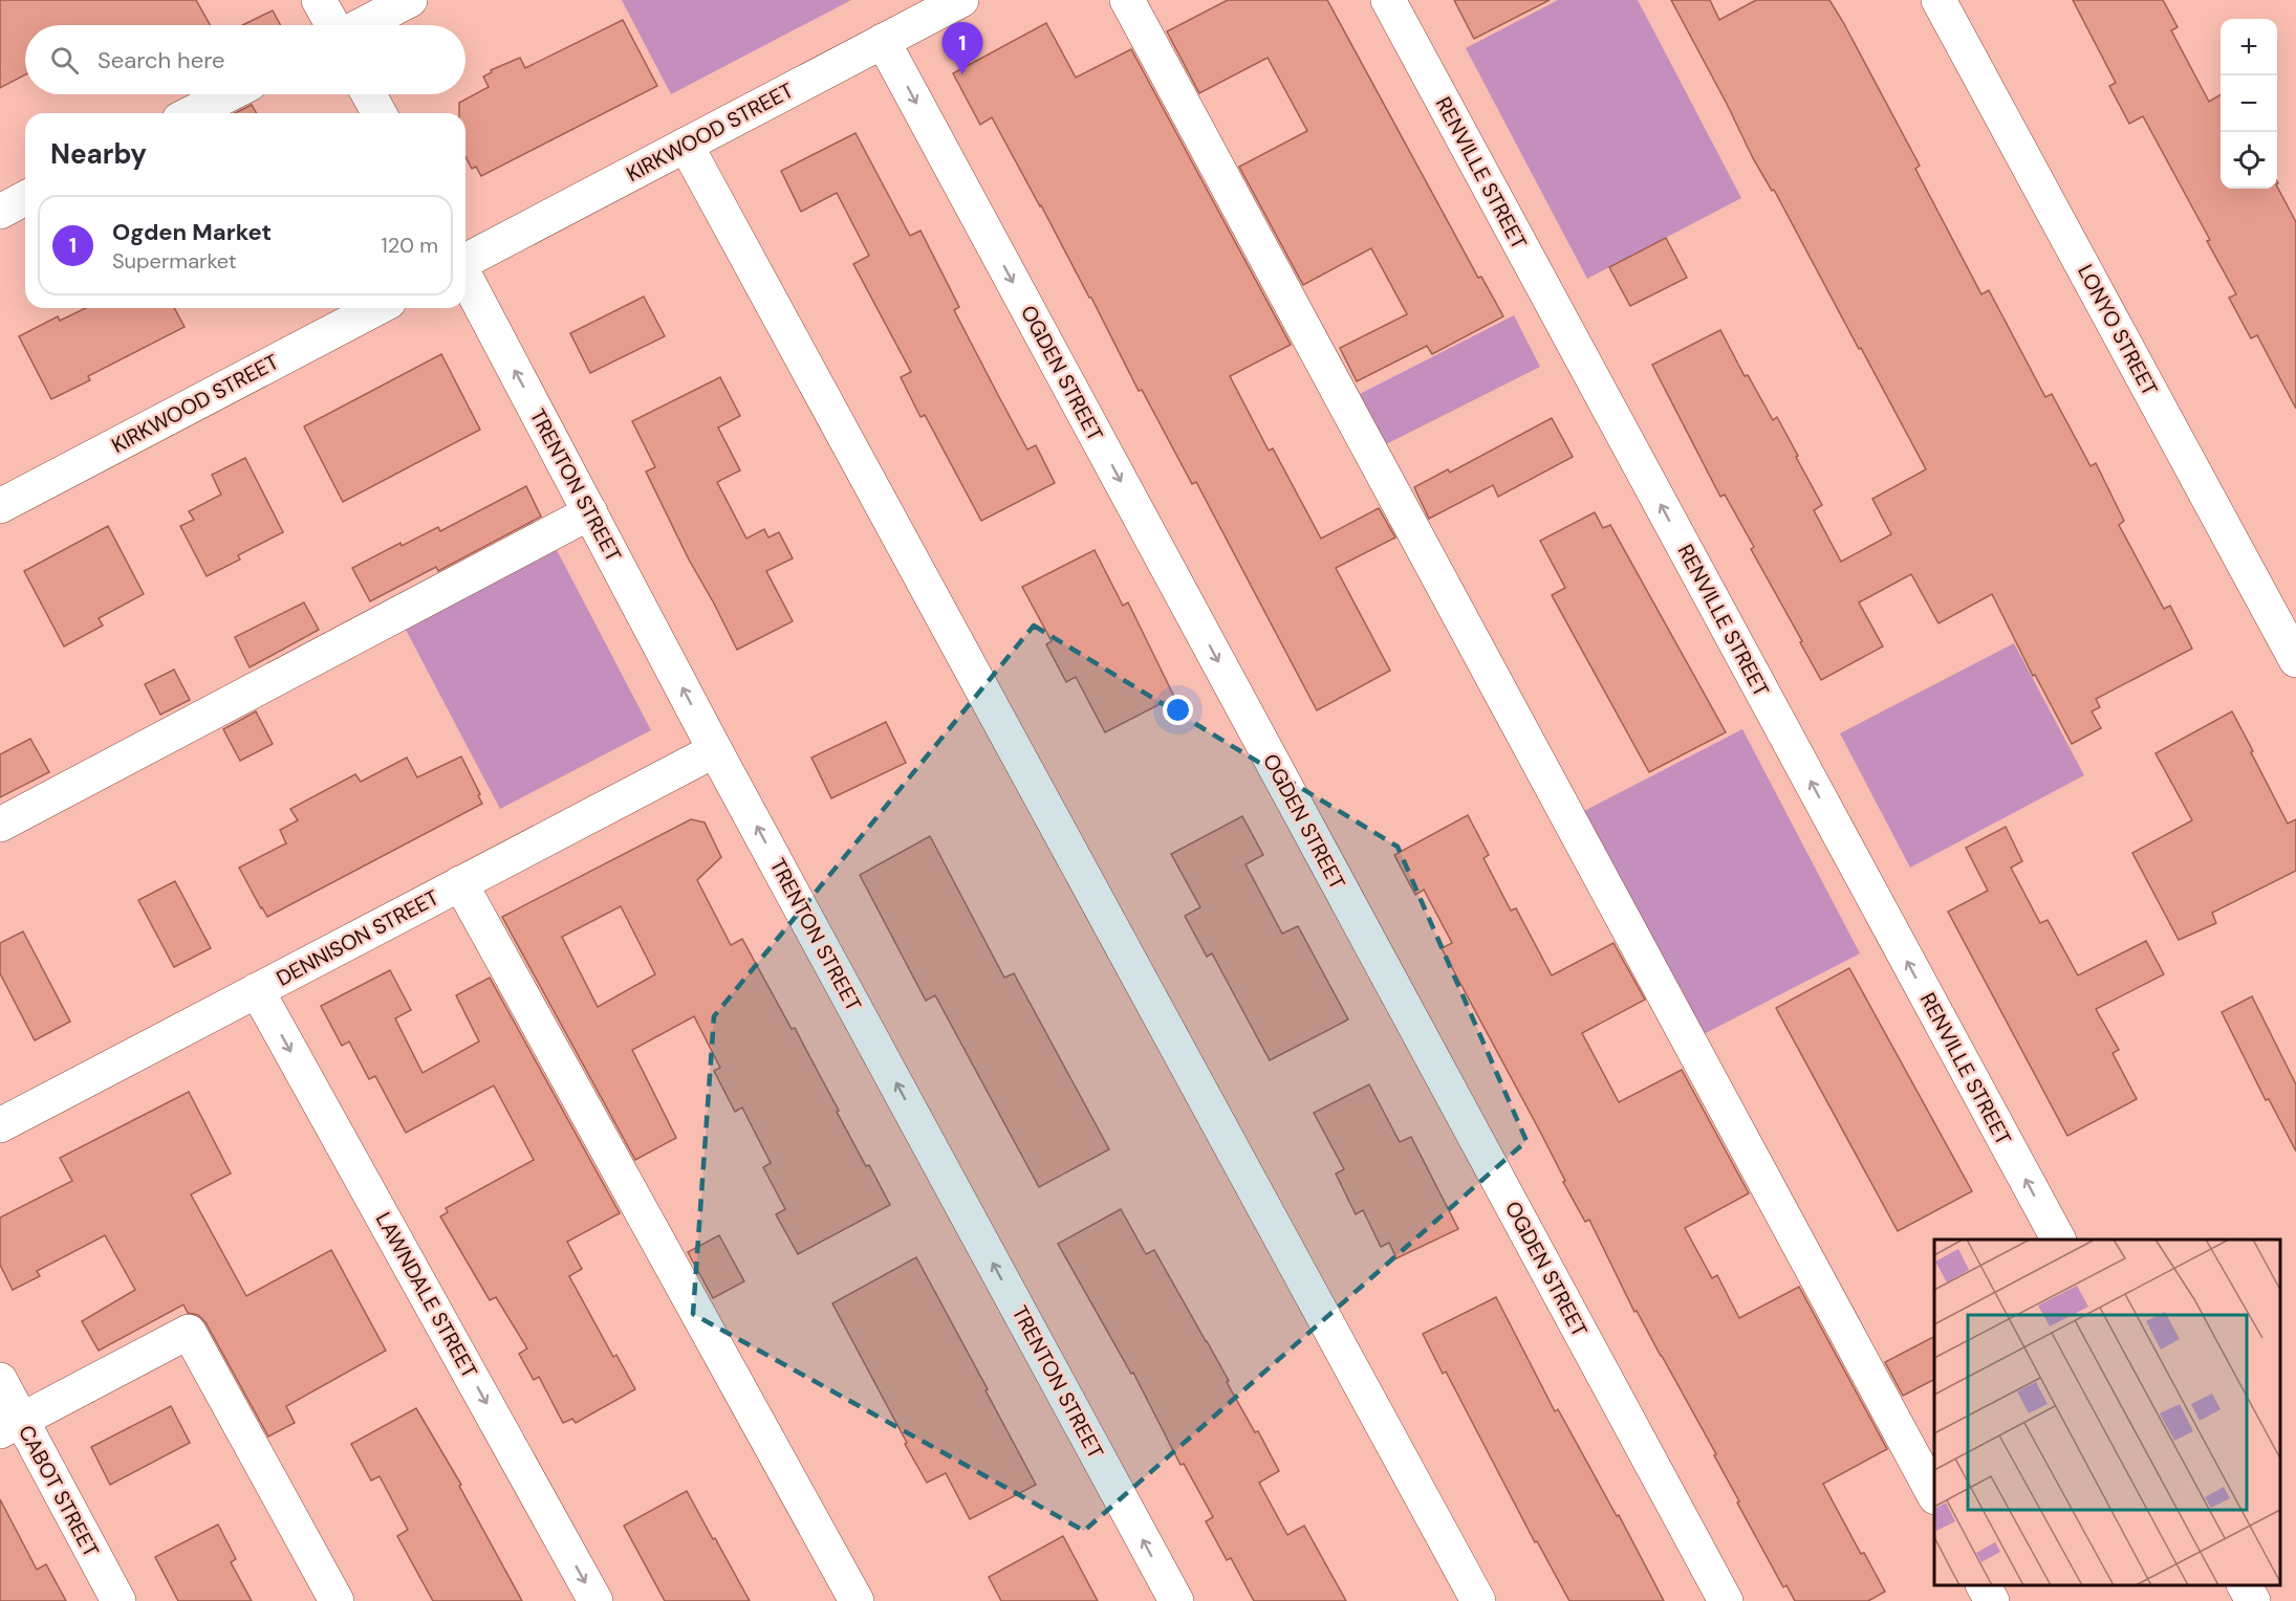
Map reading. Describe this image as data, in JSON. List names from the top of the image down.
{
  "streets": {
    "street": [
      "KIRKWOOD STREET",
      "RENVILLE STREET",
      "LONYO STREET",
      "OGDEN STREET",
      "TRENTON STREET",
      "DENNISON STREET",
      "LAWNDALE STREET",
      "CABOT STREET"
    ]
  },
  "crossings": [
    ["KIRKWOOD STREET", "OGDEN STREET"],
    ["TRENTON STREET", "DENNISON STREET"],
    ["DENNISON STREET", "LAWNDALE STREET"]
  ],
  "page": {
    "map_buttons": ["+", "−"],
    "pins": "1",
    "search": "Search here",
    "heading": "Nearby",
    "list": [
      {
        "mark": "1",
        "name": "Ogden Market",
        "note": "Supermarket",
        "value": "120 m"
      }
    ]
  }
}
